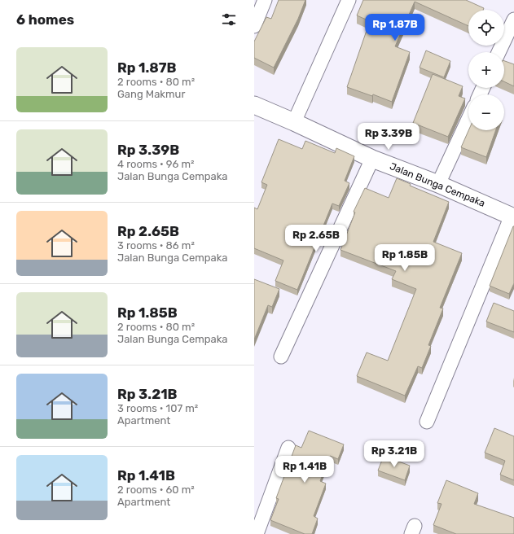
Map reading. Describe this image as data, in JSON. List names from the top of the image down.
{
  "streets": {
    "street": ["Jalan Bunga Cempaka"]
  },
  "page": {
    "heading": "6 homes",
    "map_buttons": ["+", "−"],
    "price": [
      "Rp 1.87B",
      "Rp 3.39B",
      "Rp 2.65B",
      "Rp 1.85B",
      "Rp 3.21B",
      "Rp 1.41B"
    ],
    "list": [
      {
        "name": "Rp 1.87B",
        "note": "2 rooms · 80 m² · Gang Makmur"
      },
      {
        "name": "Rp 3.39B",
        "note": "4 rooms · 96 m² · Jalan Bunga Cempaka"
      },
      {
        "name": "Rp 2.65B",
        "note": "3 rooms · 86 m² · Jalan Bunga Cempaka"
      },
      {
        "name": "Rp 1.85B",
        "note": "2 rooms · 80 m² · Jalan Bunga Cempaka"
      },
      {
        "name": "Rp 3.21B",
        "note": "3 rooms · 107 m² · Apartment"
      },
      {
        "name": "Rp 1.41B",
        "note": "2 rooms · 60 m² · Apartment"
      }
    ]
  }
}
